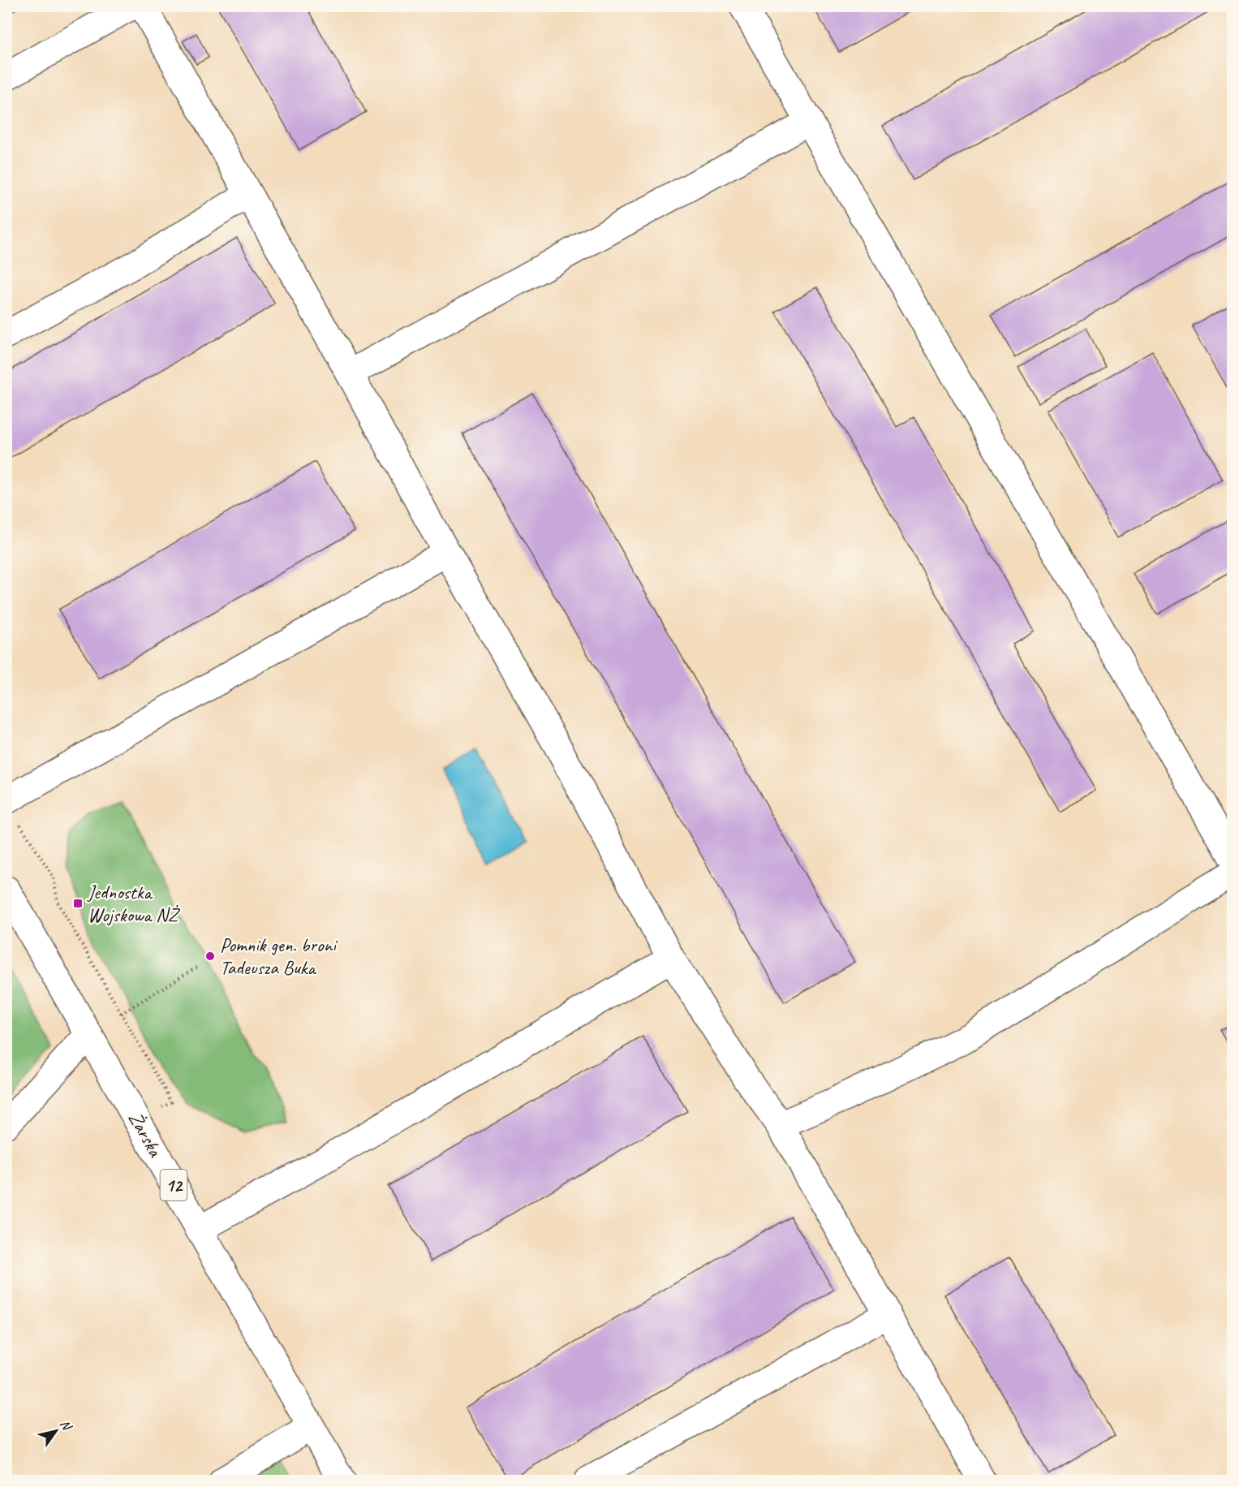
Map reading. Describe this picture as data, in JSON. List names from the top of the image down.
{
  "streets": {
    "main road": ["Żarska", "12"]
  },
  "places": {
    "transit": ["Jednostka Wojskowa NŻ"],
    "other": ["Pomnik gen. broni Tadeusza Buka"]
  },
  "north": "top right"
}
